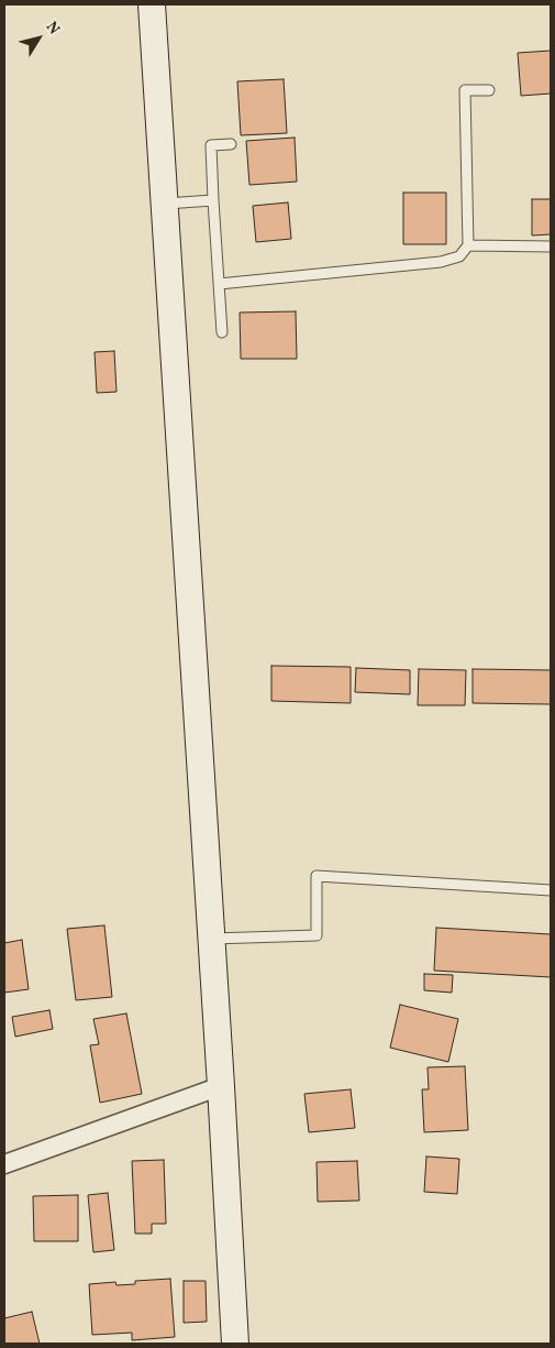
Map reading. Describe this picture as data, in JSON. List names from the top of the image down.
{
  "north": "top right"
}
